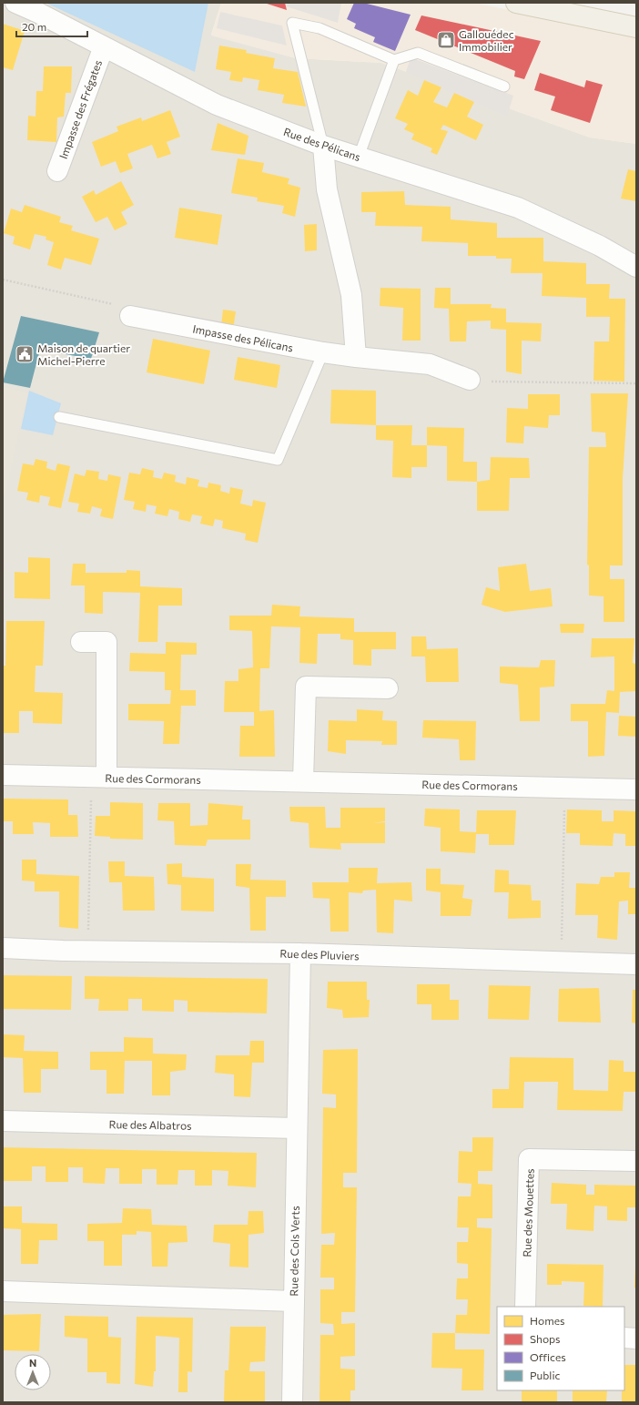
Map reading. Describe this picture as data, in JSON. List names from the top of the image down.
{
  "streets": {
    "street": [
      "Impasse des Frégates",
      "Rue des Pélicans",
      "Impasse des Pélicans",
      "Rue des Cormorans",
      "Rue des Pluviers",
      "Rue des Albatros",
      "Rue des Mouettes",
      "Rue des Cols Verts"
    ]
  },
  "crossings": [
    ["Impasse des Frégates", "Rue des Pélicans"],
    ["Rue des Pluviers", "Rue des Cols Verts"],
    ["Rue des Albatros", "Rue des Cols Verts"]
  ],
  "places": {
    "shop": ["Gallouédec Immobilier"],
    "public building": ["Maison de quartier Michel-Pierre"]
  },
  "legend": [
    "Homes",
    "Shops",
    "Offices",
    "Public"
  ],
  "scale_bar": "20 m",
  "north": "top"
}
